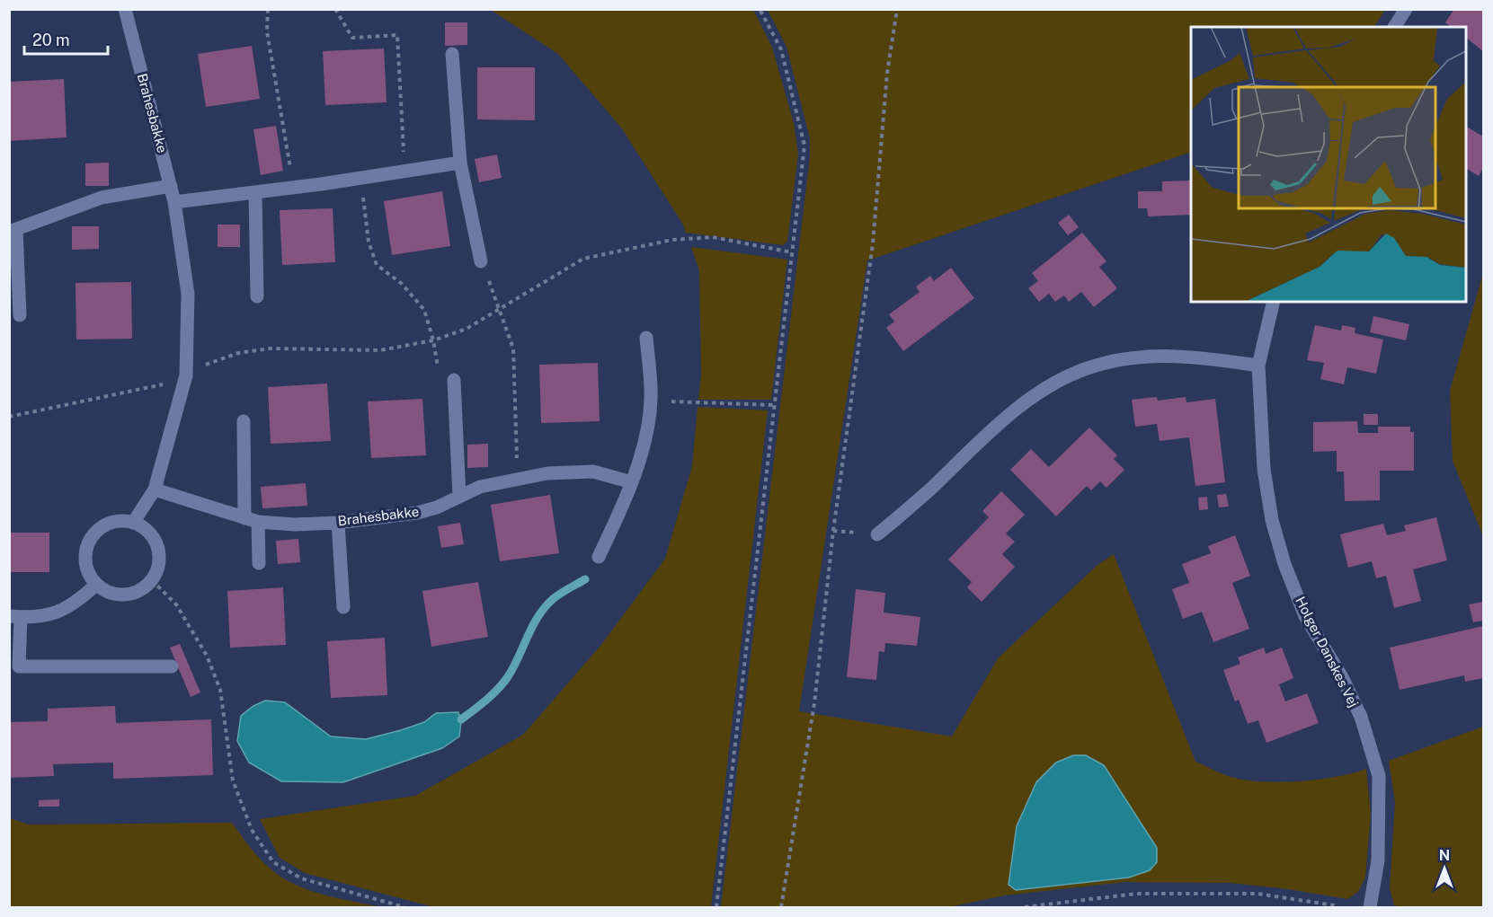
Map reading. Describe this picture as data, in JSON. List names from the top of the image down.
{
  "streets": {
    "street": ["Brahesbakke", "Holger Danskes Vej"]
  },
  "scale_bar": "20 m",
  "north": "top"
}
